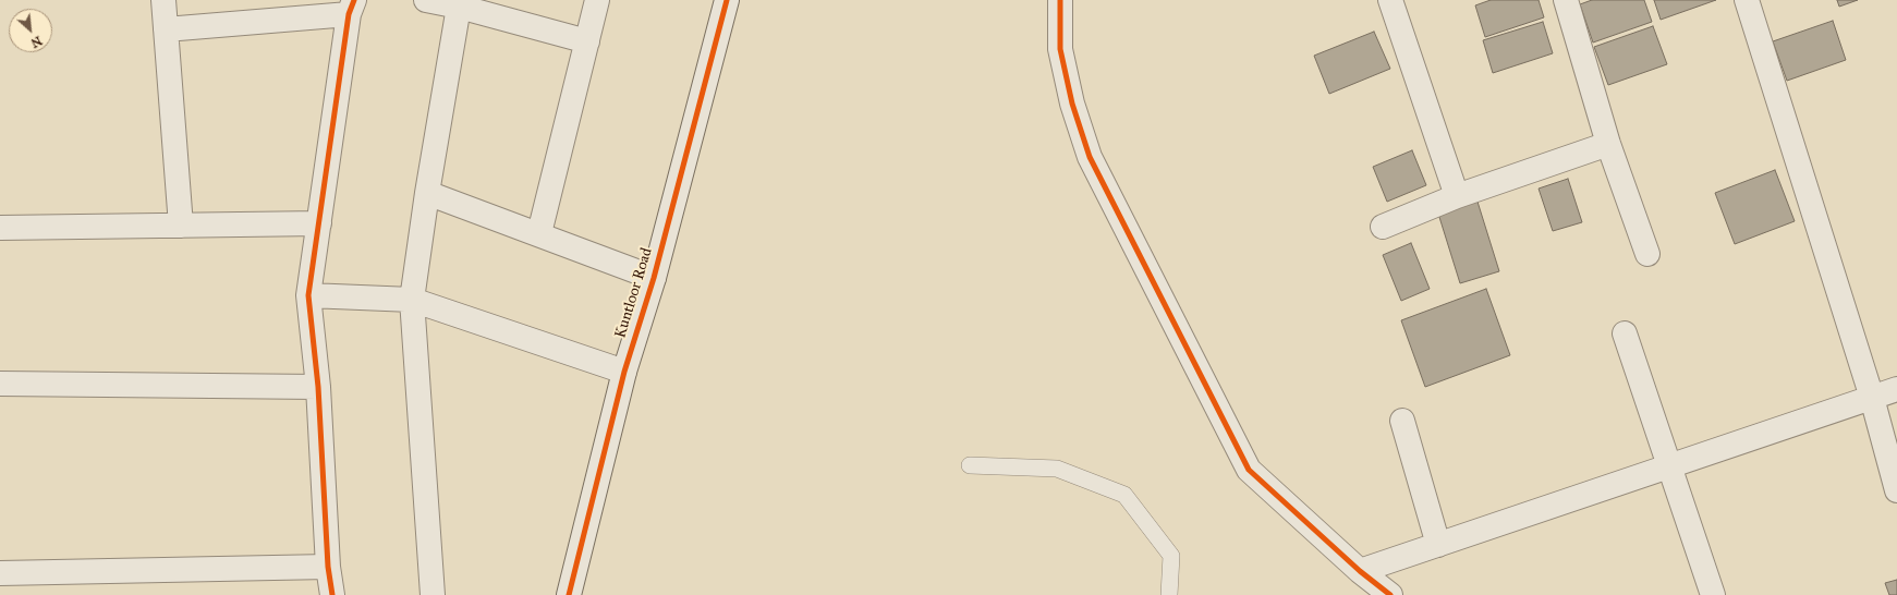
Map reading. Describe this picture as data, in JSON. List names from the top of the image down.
{
  "streets": {
    "street": ["Kuntloor Road"]
  },
  "north": "bottom right"
}
